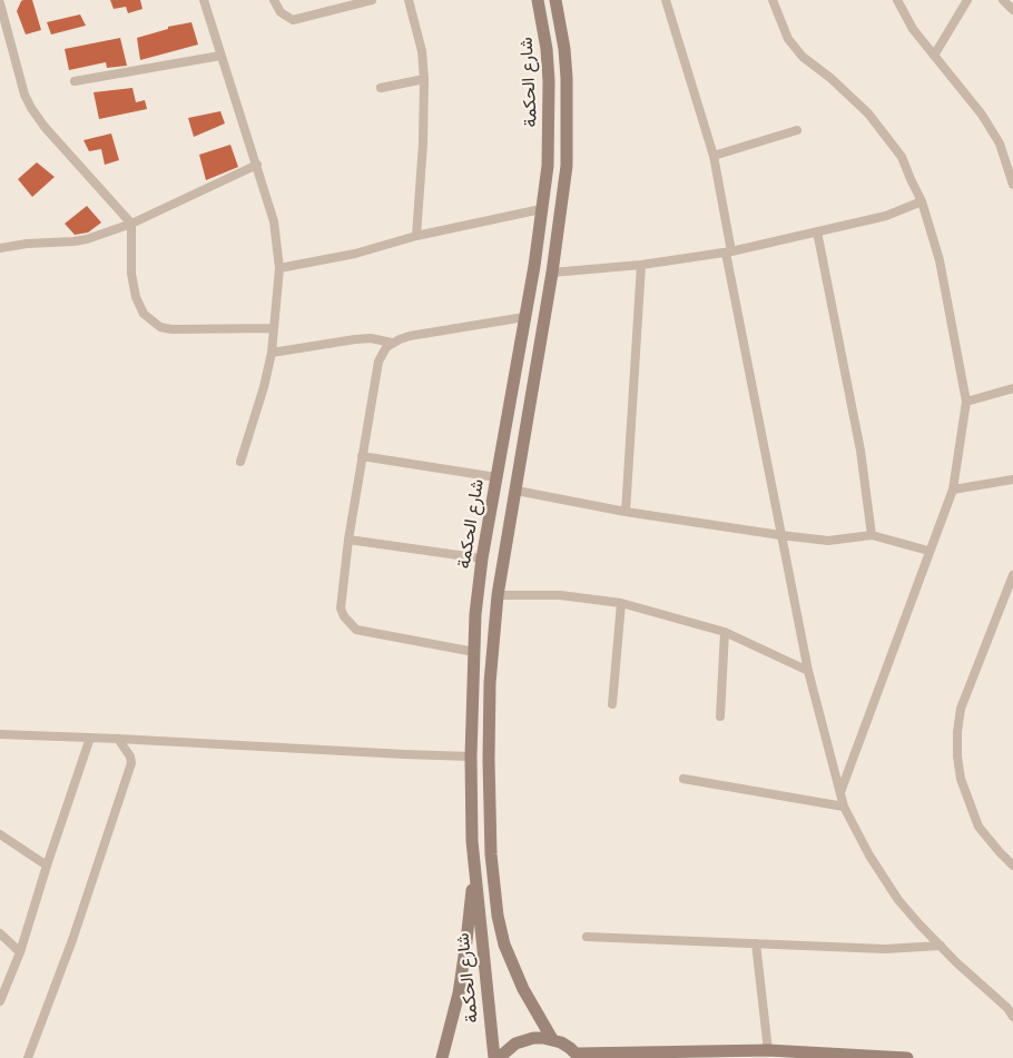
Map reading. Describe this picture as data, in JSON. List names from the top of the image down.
{
  "streets": {
    "street": ["شارع الحكمة"]
  }
}
